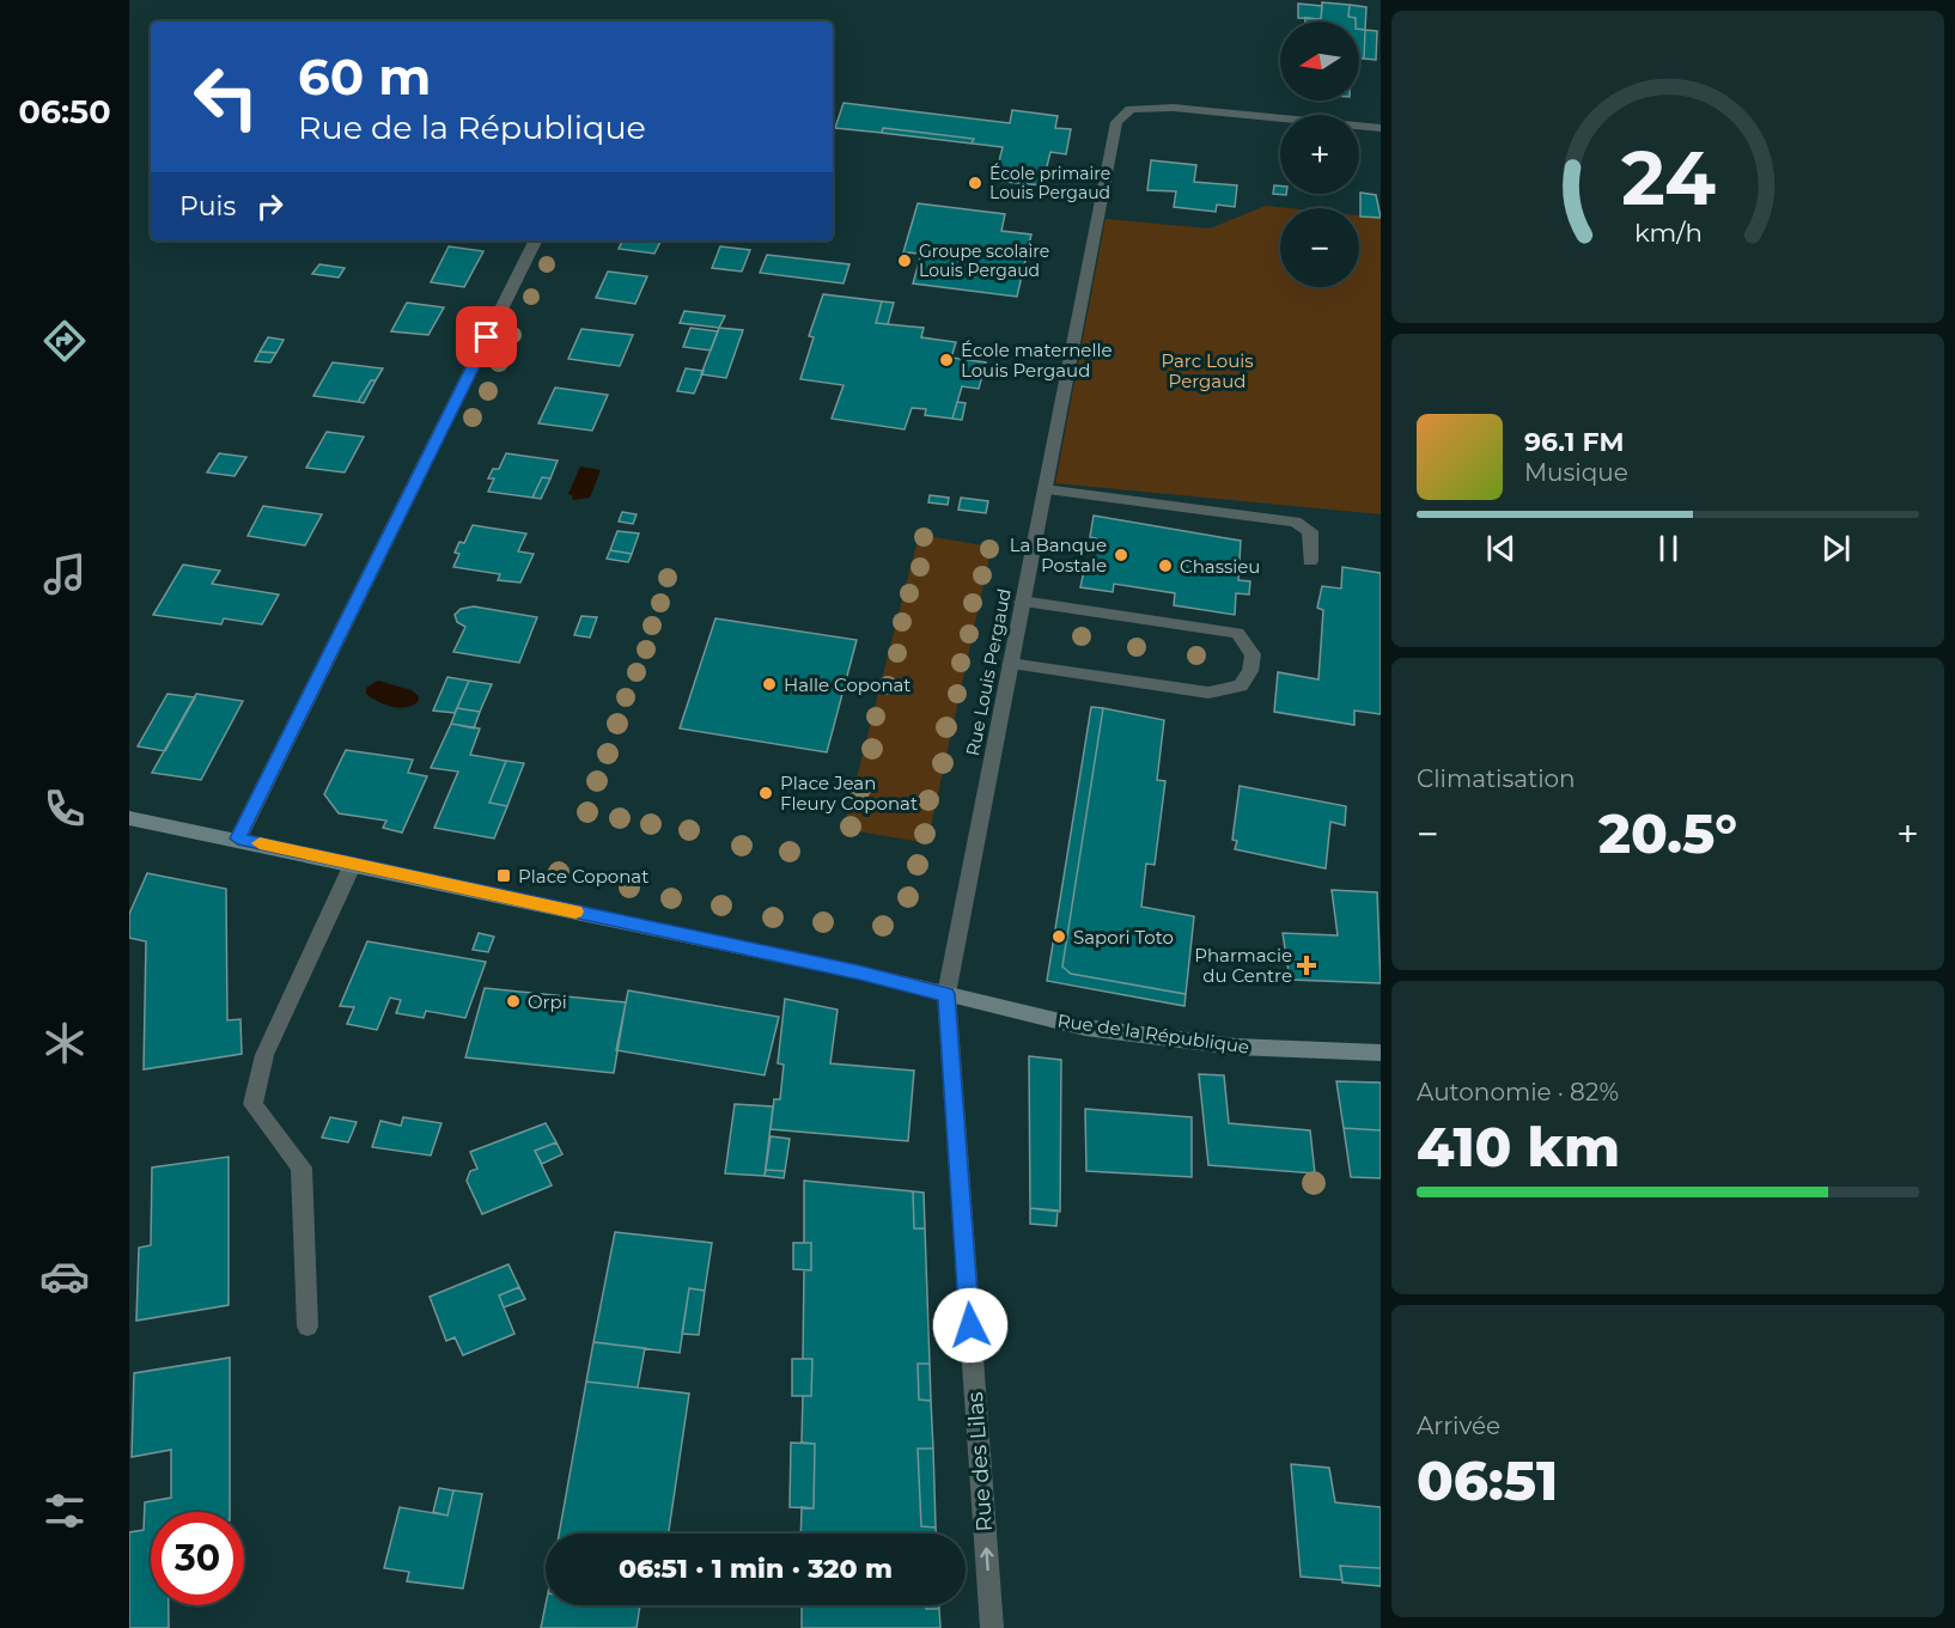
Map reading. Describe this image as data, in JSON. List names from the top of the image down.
{
  "streets": {
    "street": ["Rue Louis Pergaud", "Rue de la République", "Rue des Lilas"]
  },
  "crossings": [
    ["Rue Louis Pergaud", "Rue de la République"],
    ["Rue Louis Pergaud", "Rue des Lilas"],
    ["Rue de la République", "Rue des Lilas"]
  ],
  "one_way": ["Rue des Lilas"],
  "parks": ["Parc Louis Pergaud"],
  "places": {
    "other": [
      "École primaire Louis Pergaud",
      "Groupe scolaire Louis Pergaud",
      "École maternelle Louis Pergaud",
      "La Banque Postale",
      "Chassieu",
      "Halle Coponat",
      "Place Jean Fleury Coponat",
      "Sapori Toto",
      "Orpi"
    ],
    "transit": ["Place Coponat"],
    "health": ["Pharmacie du Centre"]
  },
  "north": "left",
  "page": {
    "tabs": "06:50",
    "map_buttons": ["+", "−"],
    "turn": ["60 m", "Rue de la République"],
    "then": "Puis",
    "song": ["96.1 FM", "Musique"],
    "tile": [
      "Climatisation",
      ["Autonomie · 82%", "410 km"],
      ["Arrivée", "06:51"]
    ],
    "heat": ["−", "20.5°", "+"],
    "limit": "30",
    "trip": "06:51 · 1 min · 320 m",
    "gauge": ["24", "km/h"]
  }
}
